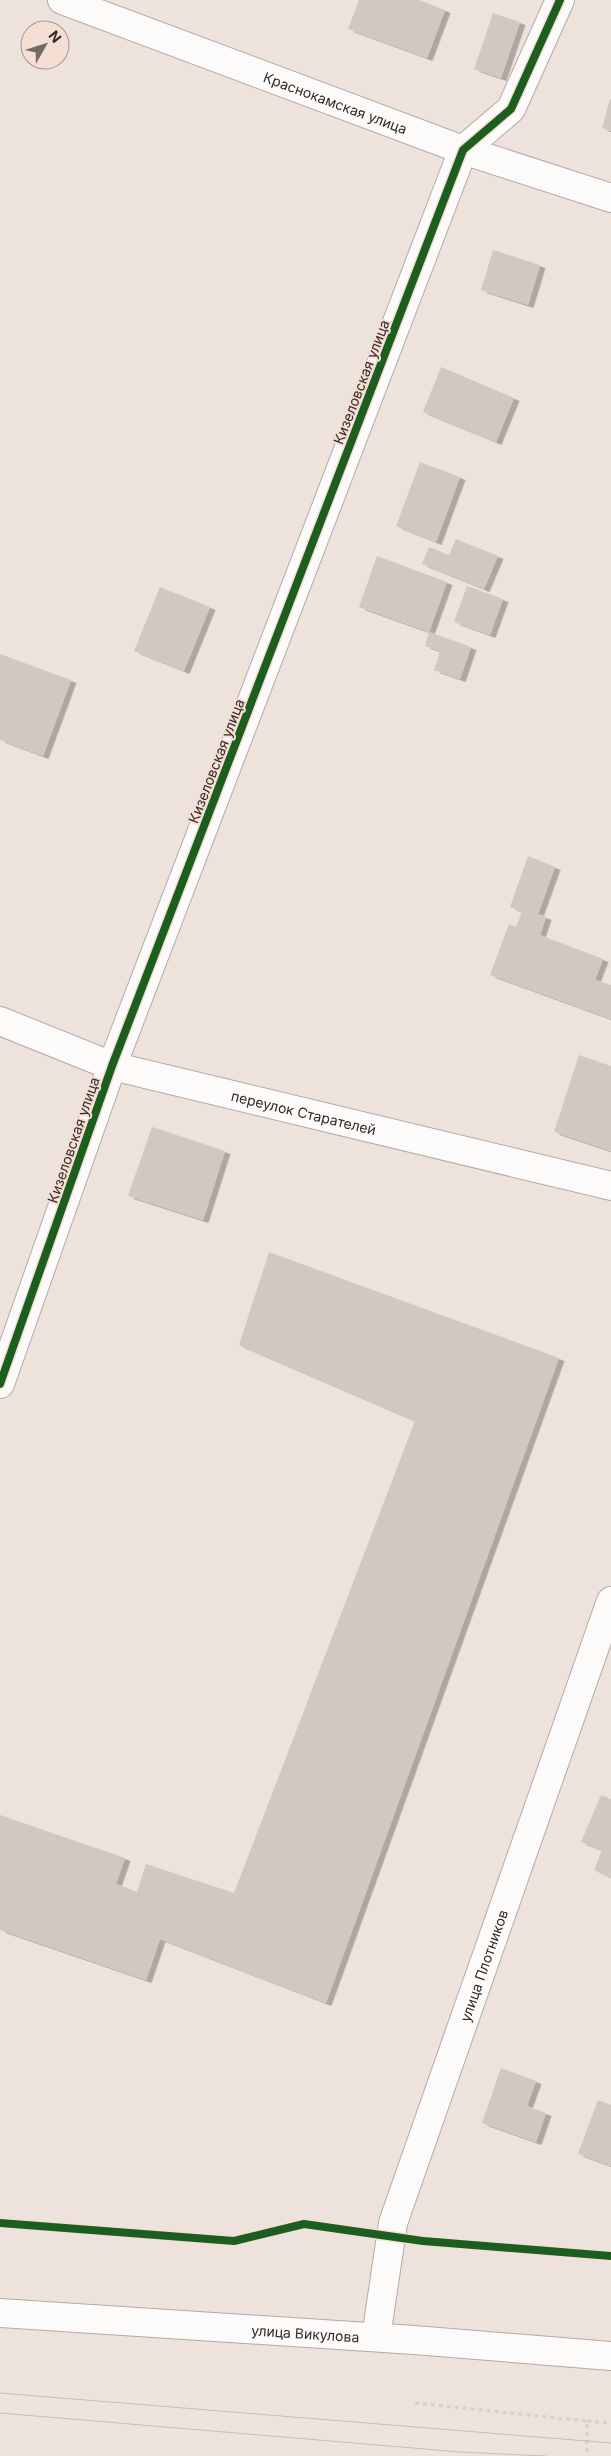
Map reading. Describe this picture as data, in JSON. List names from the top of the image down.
{
  "streets": {
    "street": [
      "Краснокамская улица",
      "Кизеловская улица",
      "переулок Старателей",
      "улица Плотников",
      "улица Викулова"
    ]
  },
  "crossings": [
    ["Краснокамская улица", "Кизеловская улица"],
    ["Кизеловская улица", "переулок Старателей"],
    ["улица Плотников", "улица Викулова"]
  ],
  "north": "top right"
}
